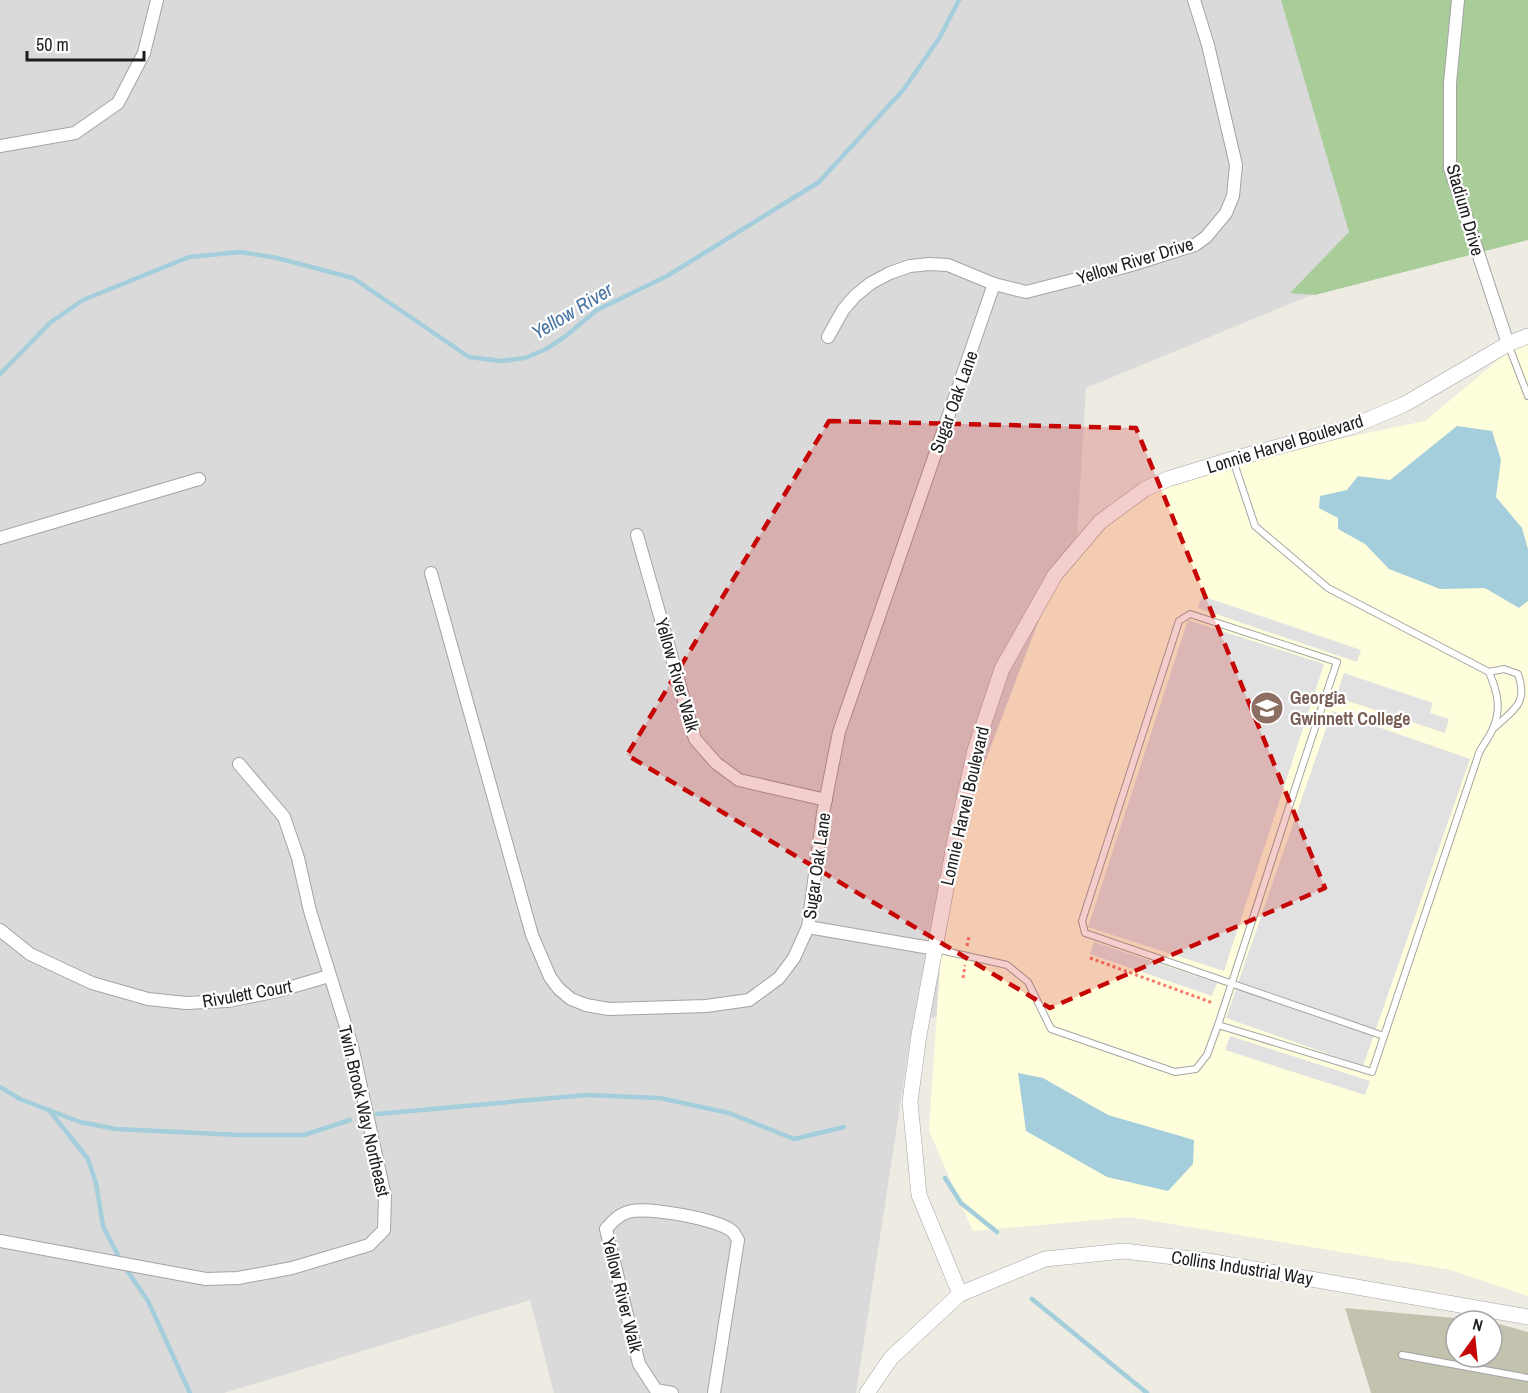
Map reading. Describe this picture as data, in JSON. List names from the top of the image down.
{
  "streets": {
    "street": [
      "Stadium Drive",
      "Yellow River Drive",
      "Sugar Oak Lane",
      "Lonnie Harvel Boulevard",
      "Yellow River Walk",
      "Rivulett Court",
      "Twin Brook Way Northeast",
      "Collins Industrial Way"
    ]
  },
  "crossings": [
    ["Stadium Drive", "Lonnie Harvel Boulevard"],
    ["Yellow River Drive", "Sugar Oak Lane"],
    ["Sugar Oak Lane", "Yellow River Walk"],
    ["Lonnie Harvel Boulevard", "Collins Industrial Way"],
    ["Rivulett Court", "Twin Brook Way Northeast"]
  ],
  "water": ["Yellow River"],
  "places": {
    "school or university": ["Georgia Gwinnett College"]
  },
  "scale_bar": "50 m",
  "north": "top"
}
